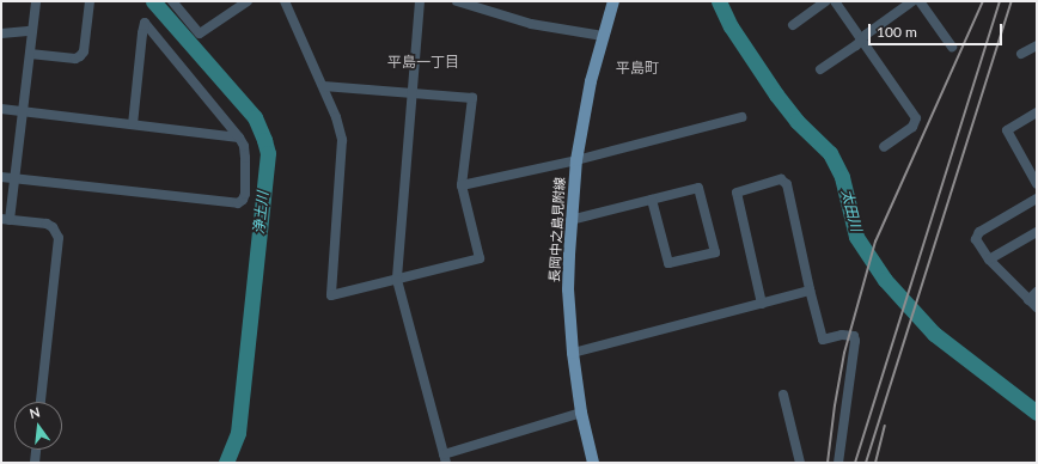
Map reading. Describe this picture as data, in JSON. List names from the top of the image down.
{
  "streets": {
    "main road": ["長岡中之島見附線"]
  },
  "districts": ["平島一丁目", "平島町"],
  "water": ["太田川", "浄土川"],
  "scale_bar": "100 m",
  "north": "top"
}
